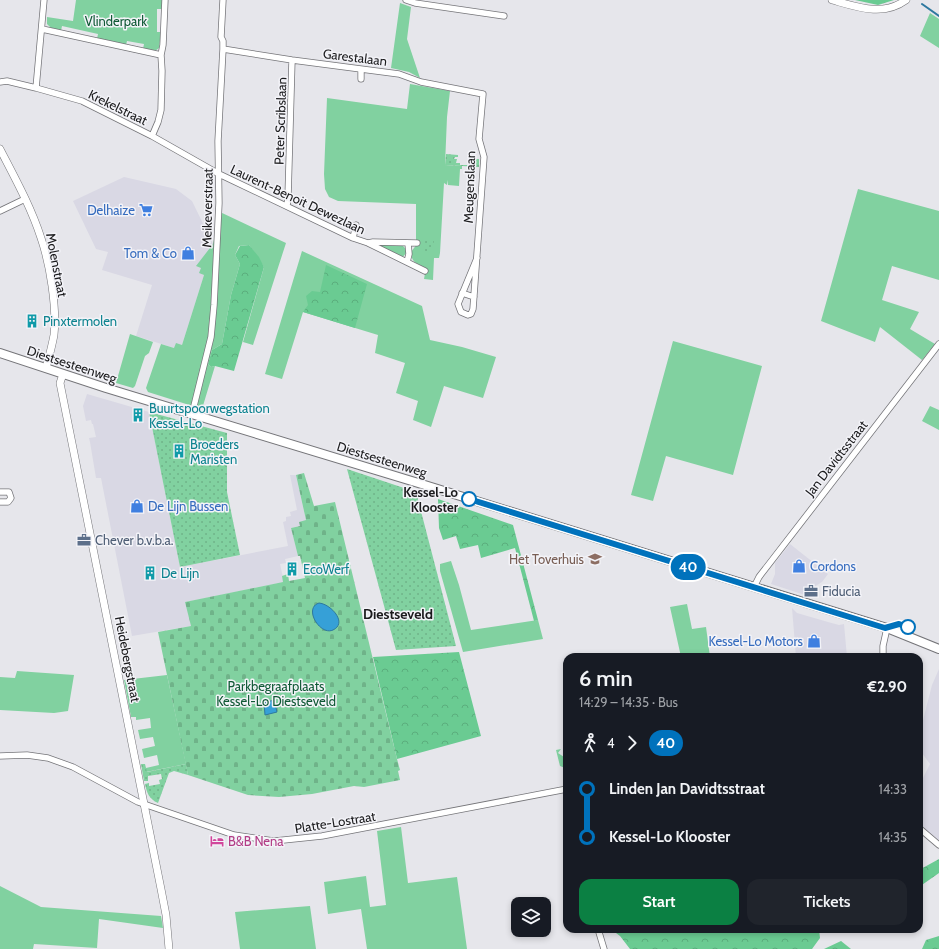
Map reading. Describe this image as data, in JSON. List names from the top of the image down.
{
  "streets": {
    "main road": ["Diestsesteenweg"],
    "street": [
      "Garestalaan",
      "Krekelstraat",
      "Peter Scribslaan",
      "Meugenslaan",
      "Laurent-Benoit Dewezlaan",
      "Meikeverstraat",
      "Molenstraat",
      "Jan Davidtsstraat",
      "Heidebergstraat",
      "Platte-Lostraat"
    ]
  },
  "crossings": [
    ["Garestalaan", "Peter Scribslaan"],
    ["Garestalaan", "Meugenslaan"],
    ["Garestalaan", "Meikeverstraat"],
    ["Krekelstraat", "Laurent-Benoit Dewezlaan"],
    ["Krekelstraat", "Meikeverstraat"],
    ["Peter Scribslaan", "Laurent-Benoit Dewezlaan"],
    ["Laurent-Benoit Dewezlaan", "Meikeverstraat"],
    ["Meikeverstraat", "Diestsesteenweg"],
    ["Molenstraat", "Diestsesteenweg"],
    ["Diestsesteenweg", "Jan Davidtsstraat"],
    ["Diestsesteenweg", "Heidebergstraat"],
    ["Heidebergstraat", "Platte-Lostraat"]
  ],
  "districts": ["Diestseveld"],
  "parks": ["Vlinderpark", "Parkbegraafplaats Kessel-Lo Diestseveld"],
  "places": {
    "supermarket": ["Delhaize"],
    "shop": [
      "Tom & Co",
      "De Lijn Bussen",
      "Cordons",
      "Kessel-Lo Motors"
    ],
    "building": [
      "Pinxtermolen",
      "Buurtspoorwegstation Kessel-Lo",
      "Broeders Maristen",
      "EcoWerf",
      "De Lijn"
    ],
    "other": ["Kessel-Lo Klooster"],
    "office": ["Chever b.v.b.a.", "Fiducia"],
    "school or university": ["Het Toverhuis"],
    "hotel": ["B&B Nena"]
  },
  "lines": ["bus line 40"],
  "page": {
    "on_map": "40",
    "heading": ["6 min", "14:29 – 14:35 · Bus", "€2.90"],
    "legs": ["4", "40"],
    "list": [
      {
        "name": "Linden Jan Davidtsstraat",
        "value": "14:33"
      },
      {
        "name": "Kessel-Lo Klooster",
        "value": "14:35"
      }
    ],
    "buttons": ["Start", "Tickets"]
  }
}
